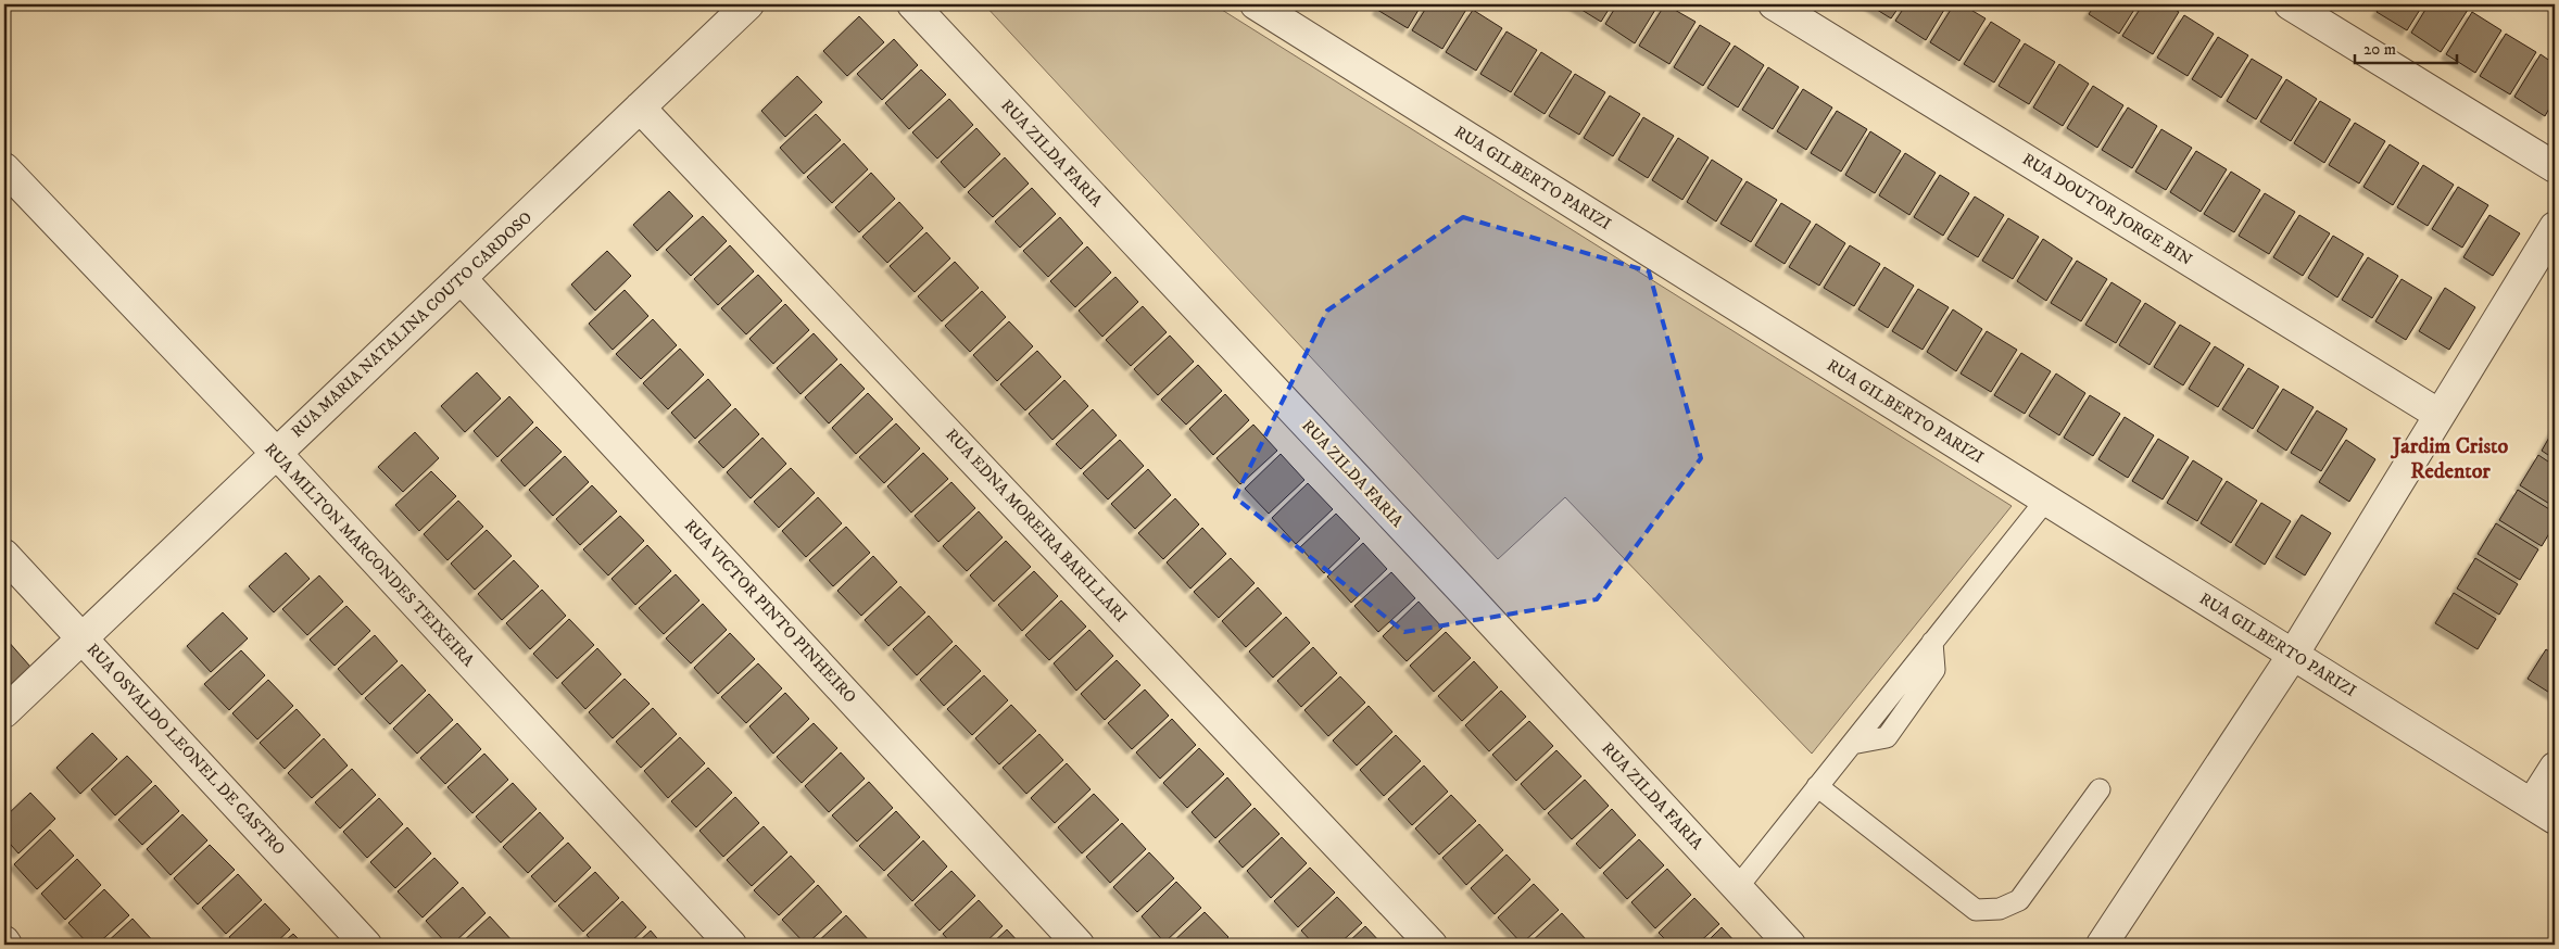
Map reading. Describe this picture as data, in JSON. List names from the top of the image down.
{
  "streets": {
    "street": [
      "RUA ZILDA FARIA",
      "RUA GILBERTO PARIZI",
      "RUA DOUTOR JORGE BIN",
      "RUA MARIA NATALINA COUTO CARDOSO",
      "RUA EDNA MOREIRA BARILLARI",
      "RUA MILTON MARCONDES TEIXEIRA",
      "RUA VICTOR PINTO PINHEIRO",
      "RUA OSVALDO LEONEL DE CASTRO"
    ]
  },
  "crossings": [
    ["RUA MARIA NATALINA COUTO CARDOSO", "RUA EDNA MOREIRA BARILLARI"],
    ["RUA MARIA NATALINA COUTO CARDOSO", "RUA MILTON MARCONDES TEIXEIRA"],
    ["RUA MARIA NATALINA COUTO CARDOSO", "RUA VICTOR PINTO PINHEIRO"],
    ["RUA MARIA NATALINA COUTO CARDOSO", "RUA OSVALDO LEONEL DE CASTRO"]
  ],
  "districts": ["Jardim Cristo Redentor"],
  "scale_bar": "20 m"
}
